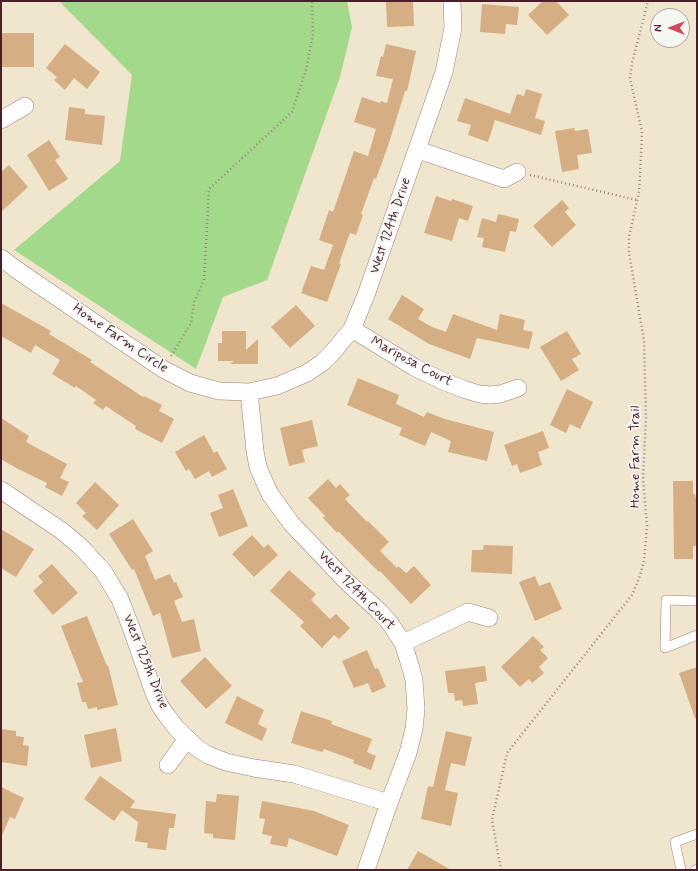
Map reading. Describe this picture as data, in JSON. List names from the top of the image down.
{
  "streets": {
    "street": [
      "West 124th Drive",
      "Home Farm Circle",
      "Mariposa Court",
      "West 124th Court",
      "West 125th Drive"
    ],
    "path": ["Home Farm Trail"]
  },
  "crossings": [
    ["West 124th Drive", "Home Farm Circle"],
    ["West 124th Drive", "Mariposa Court"],
    ["West 124th Drive", "West 124th Court"],
    ["Home Farm Circle", "West 124th Court"],
    ["West 124th Court", "West 125th Drive"]
  ],
  "north": "left"
}
